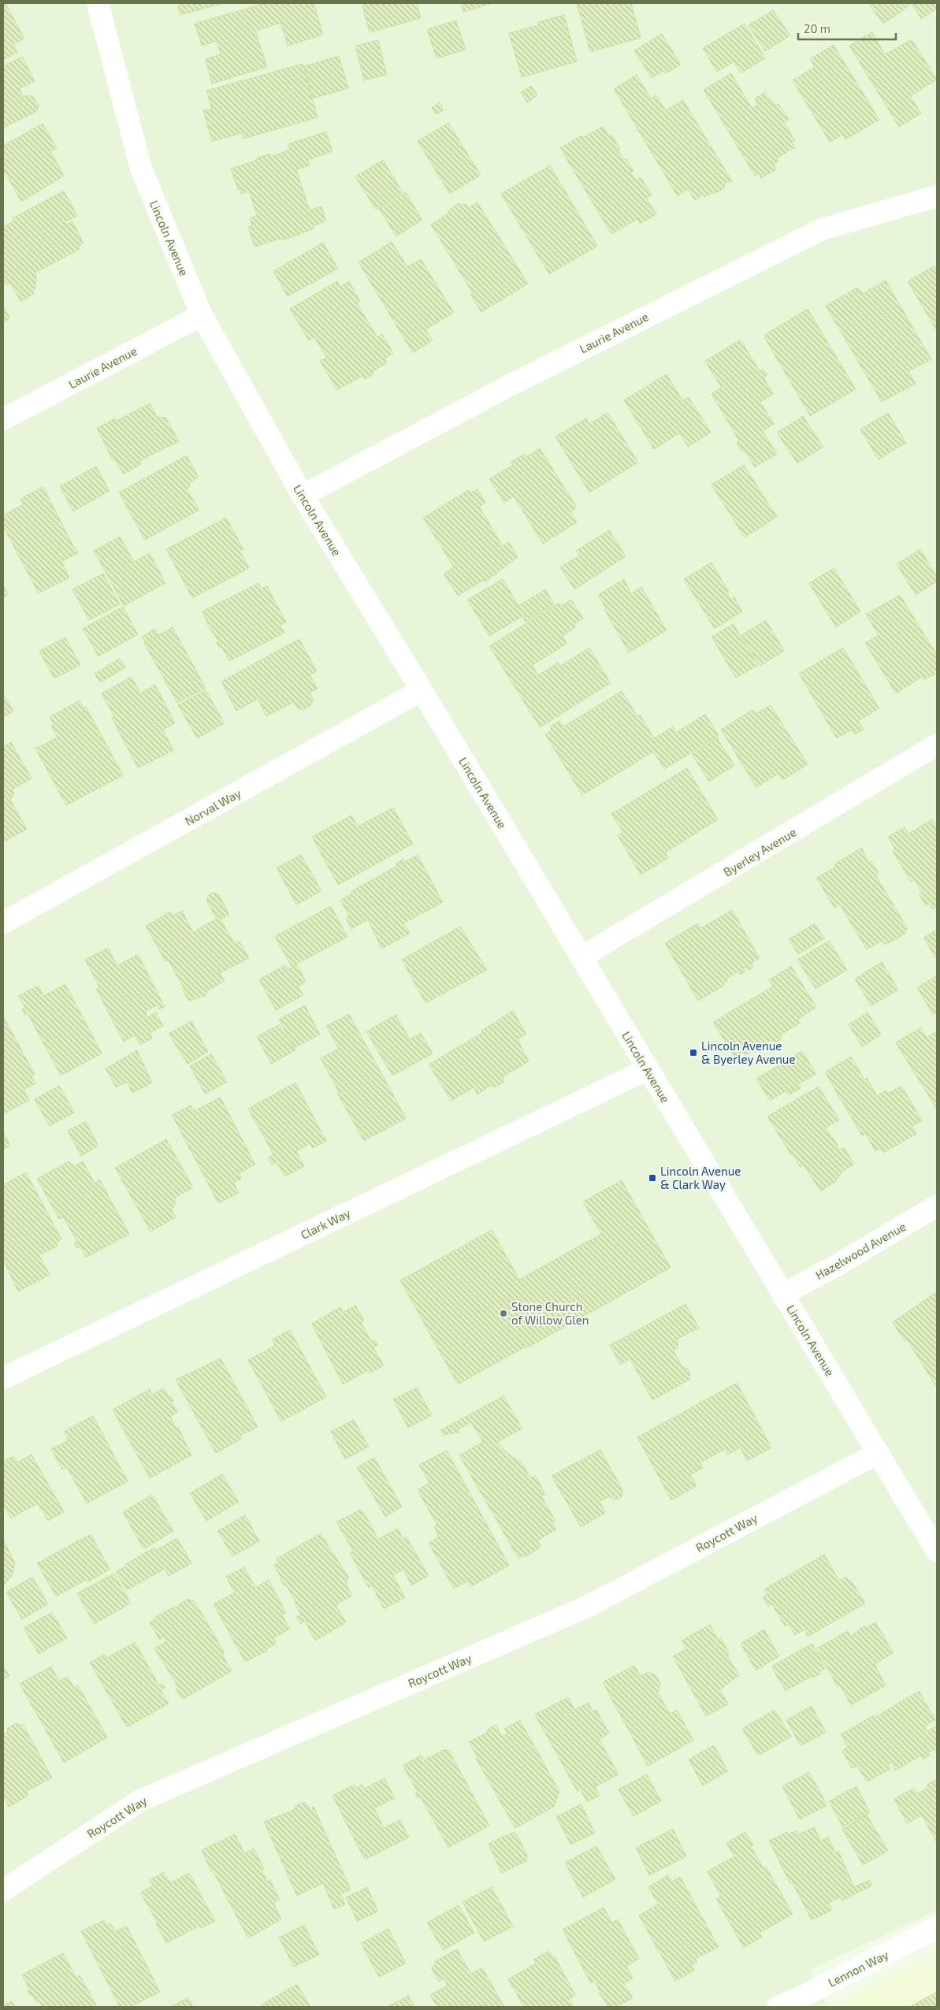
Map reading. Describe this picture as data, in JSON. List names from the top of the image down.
{
  "streets": {
    "street": [
      "Lincoln Avenue",
      "Laurie Avenue",
      "Norval Way",
      "Byerley Avenue",
      "Clark Way",
      "Hazelwood Avenue",
      "Roycott Way",
      "Lennon Way"
    ]
  },
  "crossings": [
    ["Lincoln Avenue", "Laurie Avenue"],
    ["Lincoln Avenue", "Norval Way"],
    ["Lincoln Avenue", "Byerley Avenue"],
    ["Lincoln Avenue", "Clark Way"],
    ["Lincoln Avenue", "Hazelwood Avenue"],
    ["Lincoln Avenue", "Roycott Way"]
  ],
  "places": {
    "transit": ["Lincoln Avenue & Byerley Avenue", "Lincoln Avenue & Clark Way"],
    "other": ["Stone Church of Willow Glen"]
  },
  "scale_bar": "20 m"
}
